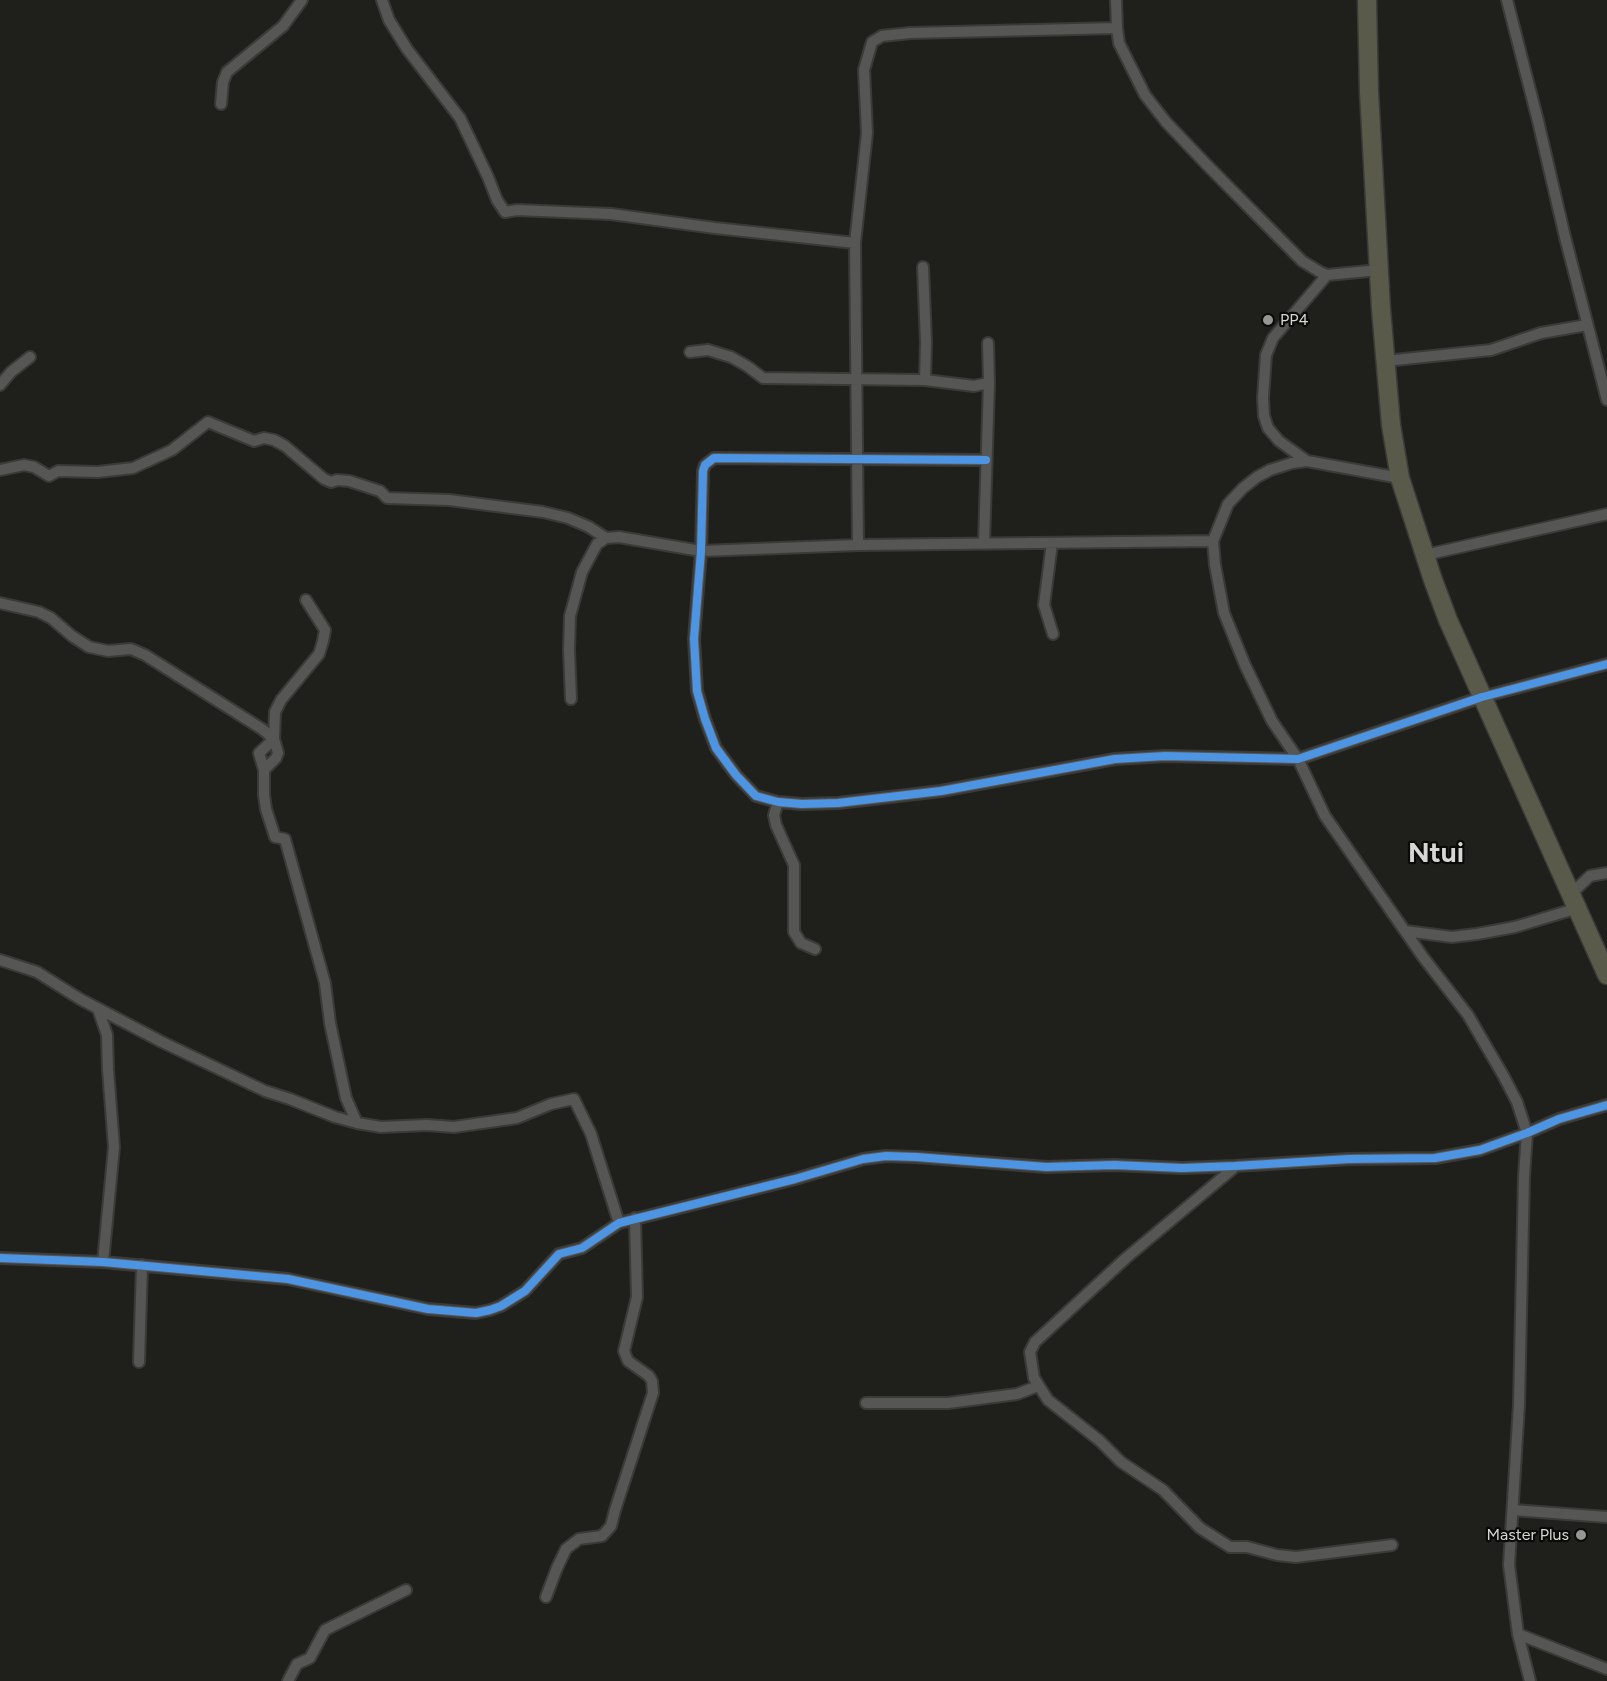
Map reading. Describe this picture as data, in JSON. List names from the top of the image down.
{
  "districts": ["Ntui"],
  "places": ["PP4", "Master Plus"]
}
